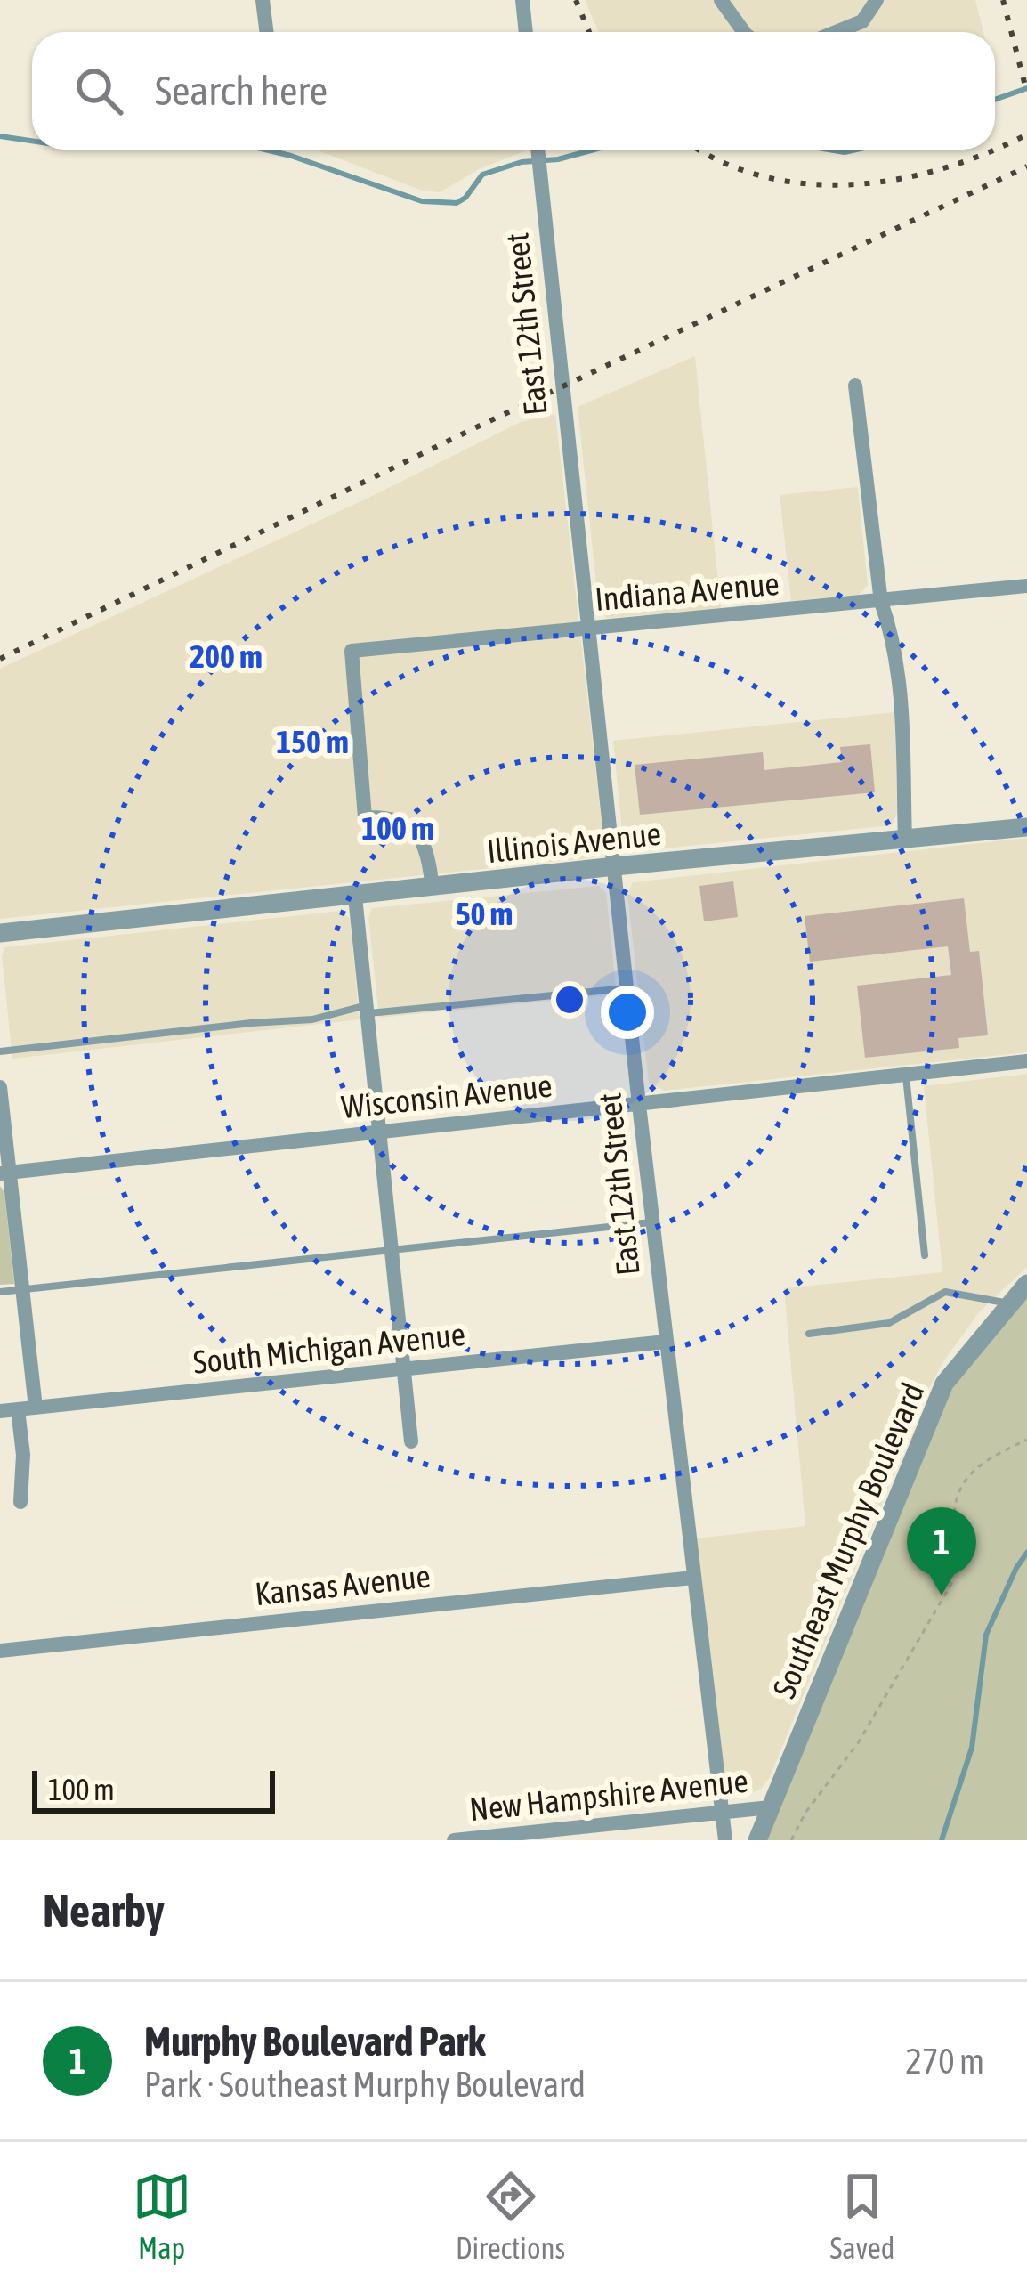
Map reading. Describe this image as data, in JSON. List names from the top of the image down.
{
  "streets": {
    "street": [
      "East 12th Street",
      "Indiana Avenue",
      "Illinois Avenue",
      "Wisconsin Avenue",
      "South Michigan Avenue",
      "Southeast Murphy Boulevard",
      "Kansas Avenue",
      "New Hampshire Avenue"
    ]
  },
  "crossings": [
    ["East 12th Street", "Indiana Avenue"],
    ["East 12th Street", "Illinois Avenue"],
    ["East 12th Street", "Wisconsin Avenue"],
    ["East 12th Street", "South Michigan Avenue"],
    ["East 12th Street", "Kansas Avenue"],
    ["East 12th Street", "New Hampshire Avenue"],
    ["Indiana Avenue", "Illinois Avenue"],
    ["Southeast Murphy Boulevard", "New Hampshire Avenue"]
  ],
  "scale_bar": "100 m",
  "page": {
    "search": "Search here",
    "pins": "1",
    "scale": "100 m",
    "heading": "Nearby",
    "list": [
      {
        "mark": "1",
        "name": "Murphy Boulevard Park",
        "note": "Park · Southeast Murphy Boulevard",
        "value": "270 m"
      }
    ],
    "nav": ["Map", "Directions", "Saved"]
  },
  "rings": [
    "200 m",
    "150 m",
    "100 m",
    "50 m"
  ]
}
